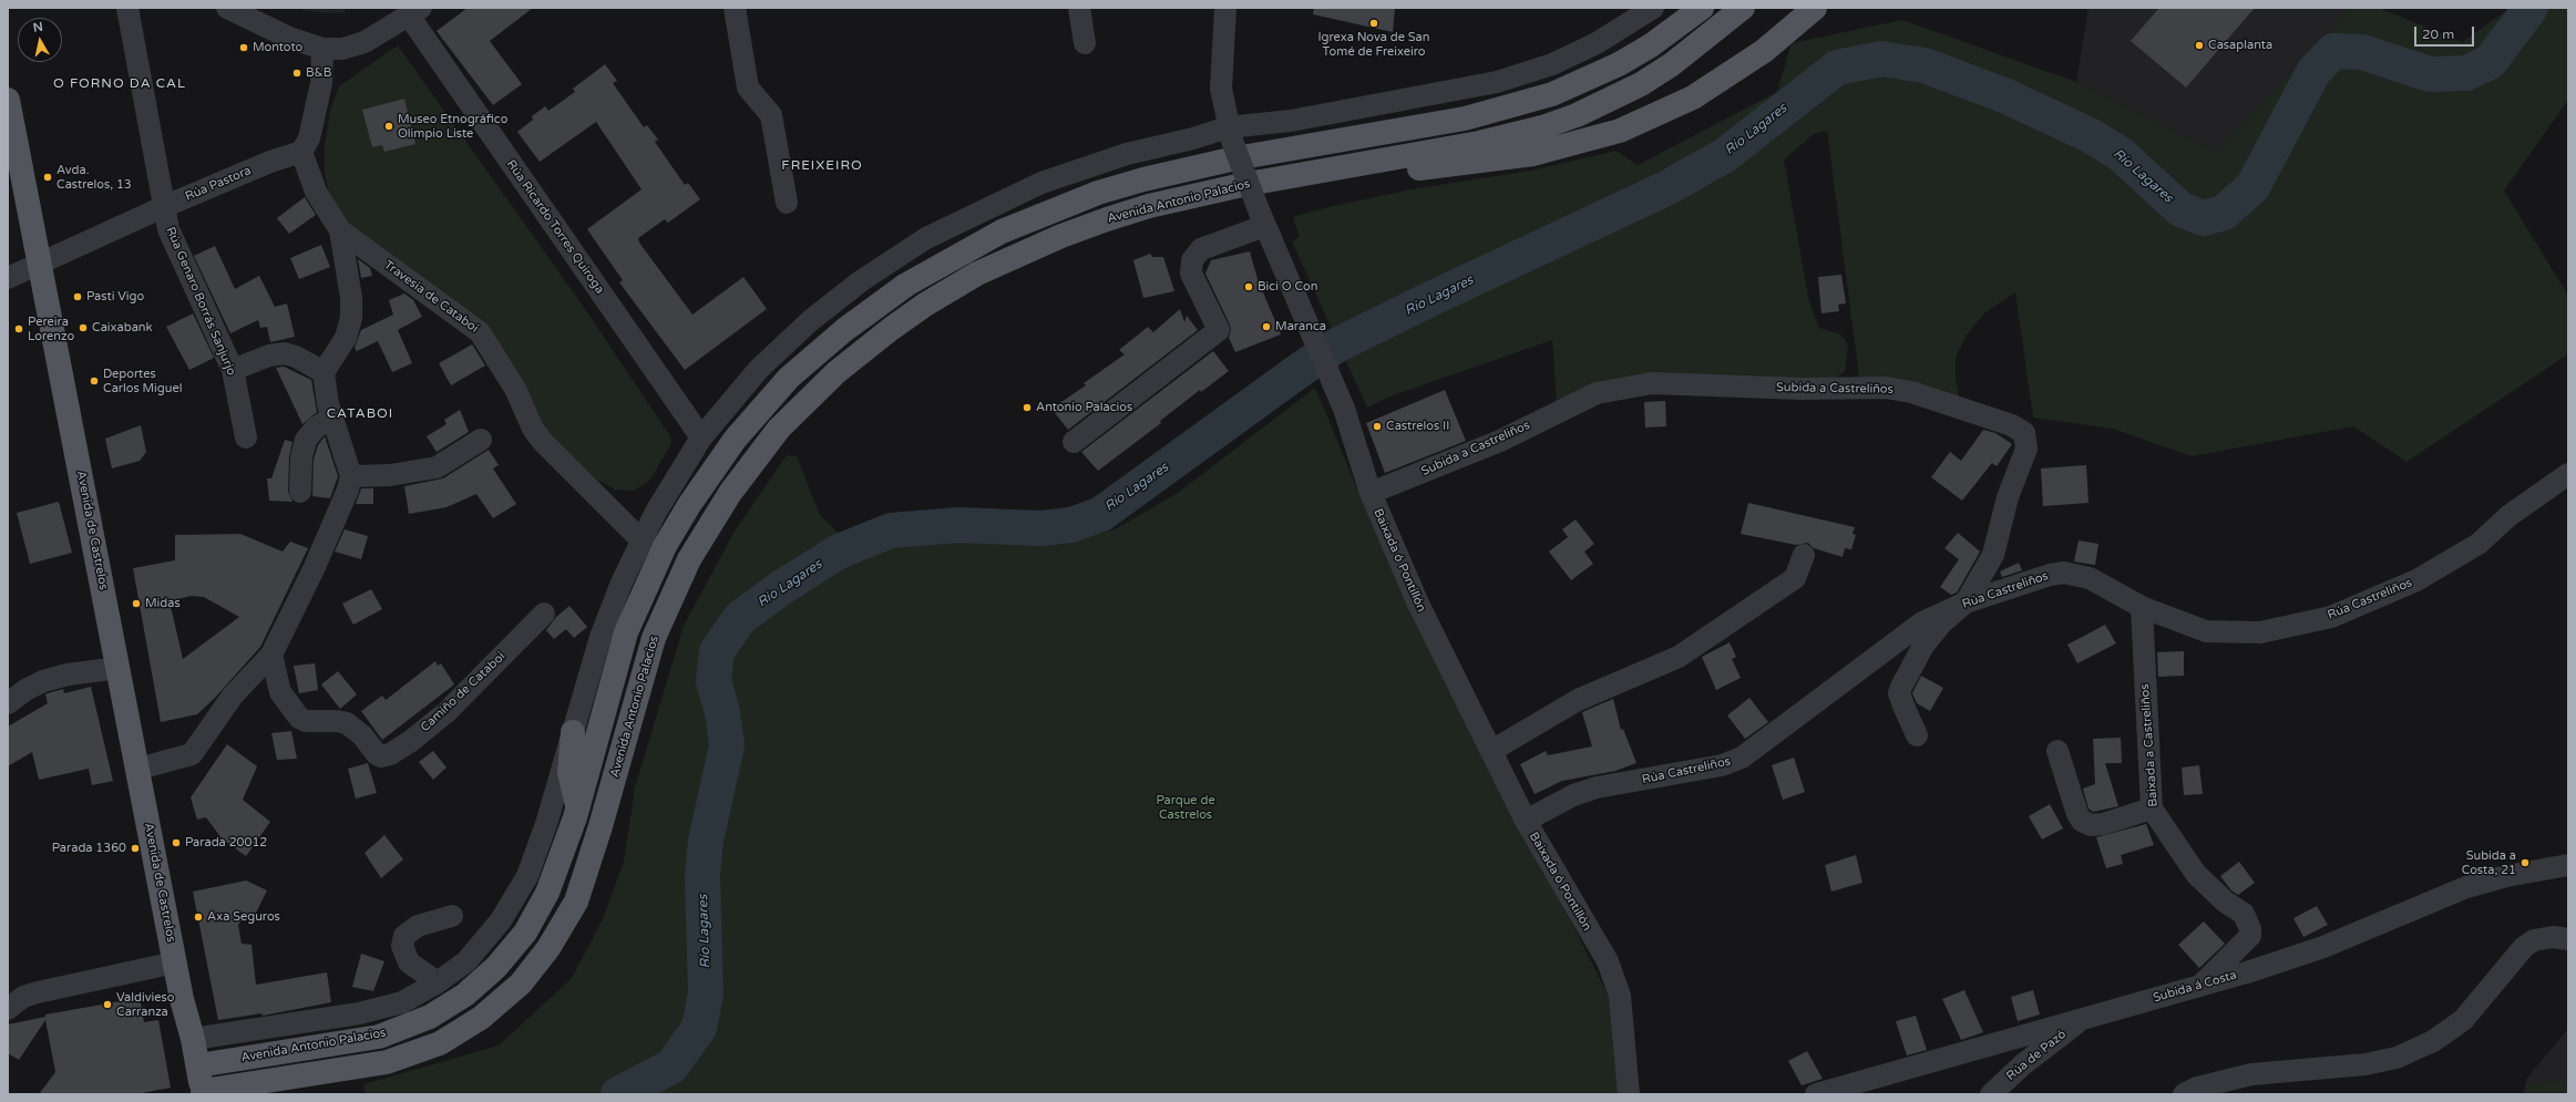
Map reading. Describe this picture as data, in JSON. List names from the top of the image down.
{
  "streets": {
    "main road": ["Avenida Antonio Palacios", "Avenida de Castrelos"],
    "street": [
      "Rúa Pastora",
      "Rúa Ricardo Torres Quiroga",
      "Travesia de Cataboi",
      "Rúa Genaro Borrás Sanjurjo",
      "Subida a Castreliños",
      "Baixada ó Pontillón",
      "Rúa Castreliños",
      "Camiño de Cataboi",
      "Baixada a Castreliños",
      "Subida á Costa",
      "Rúa de Pazó"
    ]
  },
  "crossings": [
    ["Rúa Pastora", "Rúa Genaro Borrás Sanjurjo"],
    ["Rúa Pastora", "Avenida de Castrelos"],
    ["Avenida Antonio Palacios", "Avenida de Castrelos"],
    ["Subida a Castreliños", "Baixada ó Pontillón"],
    ["Subida a Castreliños", "Rúa Castreliños"],
    ["Baixada ó Pontillón", "Rúa Castreliños"],
    ["Rúa Castreliños", "Baixada a Castreliños"],
    ["Baixada a Castreliños", "Subida á Costa"],
    ["Subida á Costa", "Rúa de Pazó"]
  ],
  "districts": ["O FORNO DA CAL", "FREIXEIRO", "CATABOI"],
  "water": ["Río Lagares"],
  "parks": ["Parque de Castrelos"],
  "places": [
    "Igrexa Nova de San Tomé de Freixeiro",
    "Casaplanta",
    "Montoto",
    "B&B",
    "Museo Etnográfico Olimpio Liste",
    "Avda. Castrelos, 13",
    "Bici O Con",
    "Pasti Vigo",
    "Maranca",
    "Caixabank",
    "Pereira Lorenzo",
    "Deportes Carlos Miguel",
    "Antonio Palacios",
    "Castrelos II",
    "Midas",
    "Parada 20012",
    "Parada 1360",
    "Subida a Costa, 21",
    "Axa Seguros",
    "Valdivieso Carranza"
  ],
  "scale_bar": "20 m",
  "north": "top"
}
